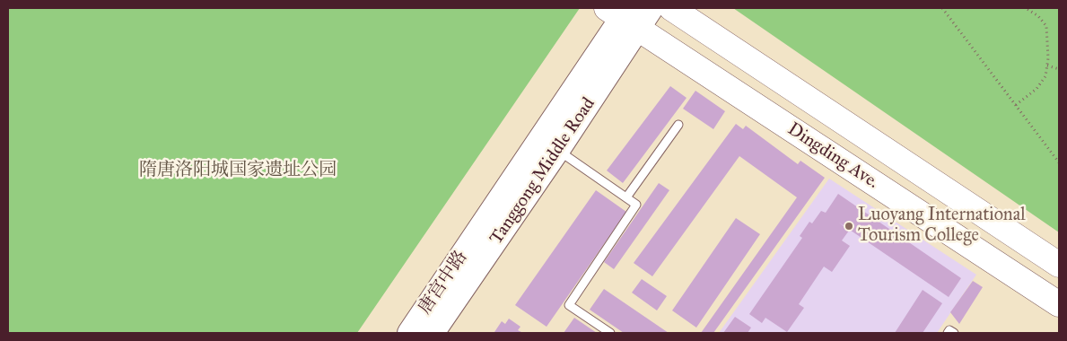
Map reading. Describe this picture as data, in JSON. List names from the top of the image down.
{
  "streets": {
    "main road": ["Dingding Ave.", "Tanggong Middle Road", "唐宫中路"]
  },
  "crossings": [
    ["Dingding Ave.", "Tanggong Middle Road"],
    ["Dingding Ave.", "唐宫中路"],
    ["Tanggong Middle Road", "唐宫中路"]
  ],
  "parks": ["隋唐洛阳城国家遗址公园"],
  "places": ["Luoyang International Tourism College"]
}
